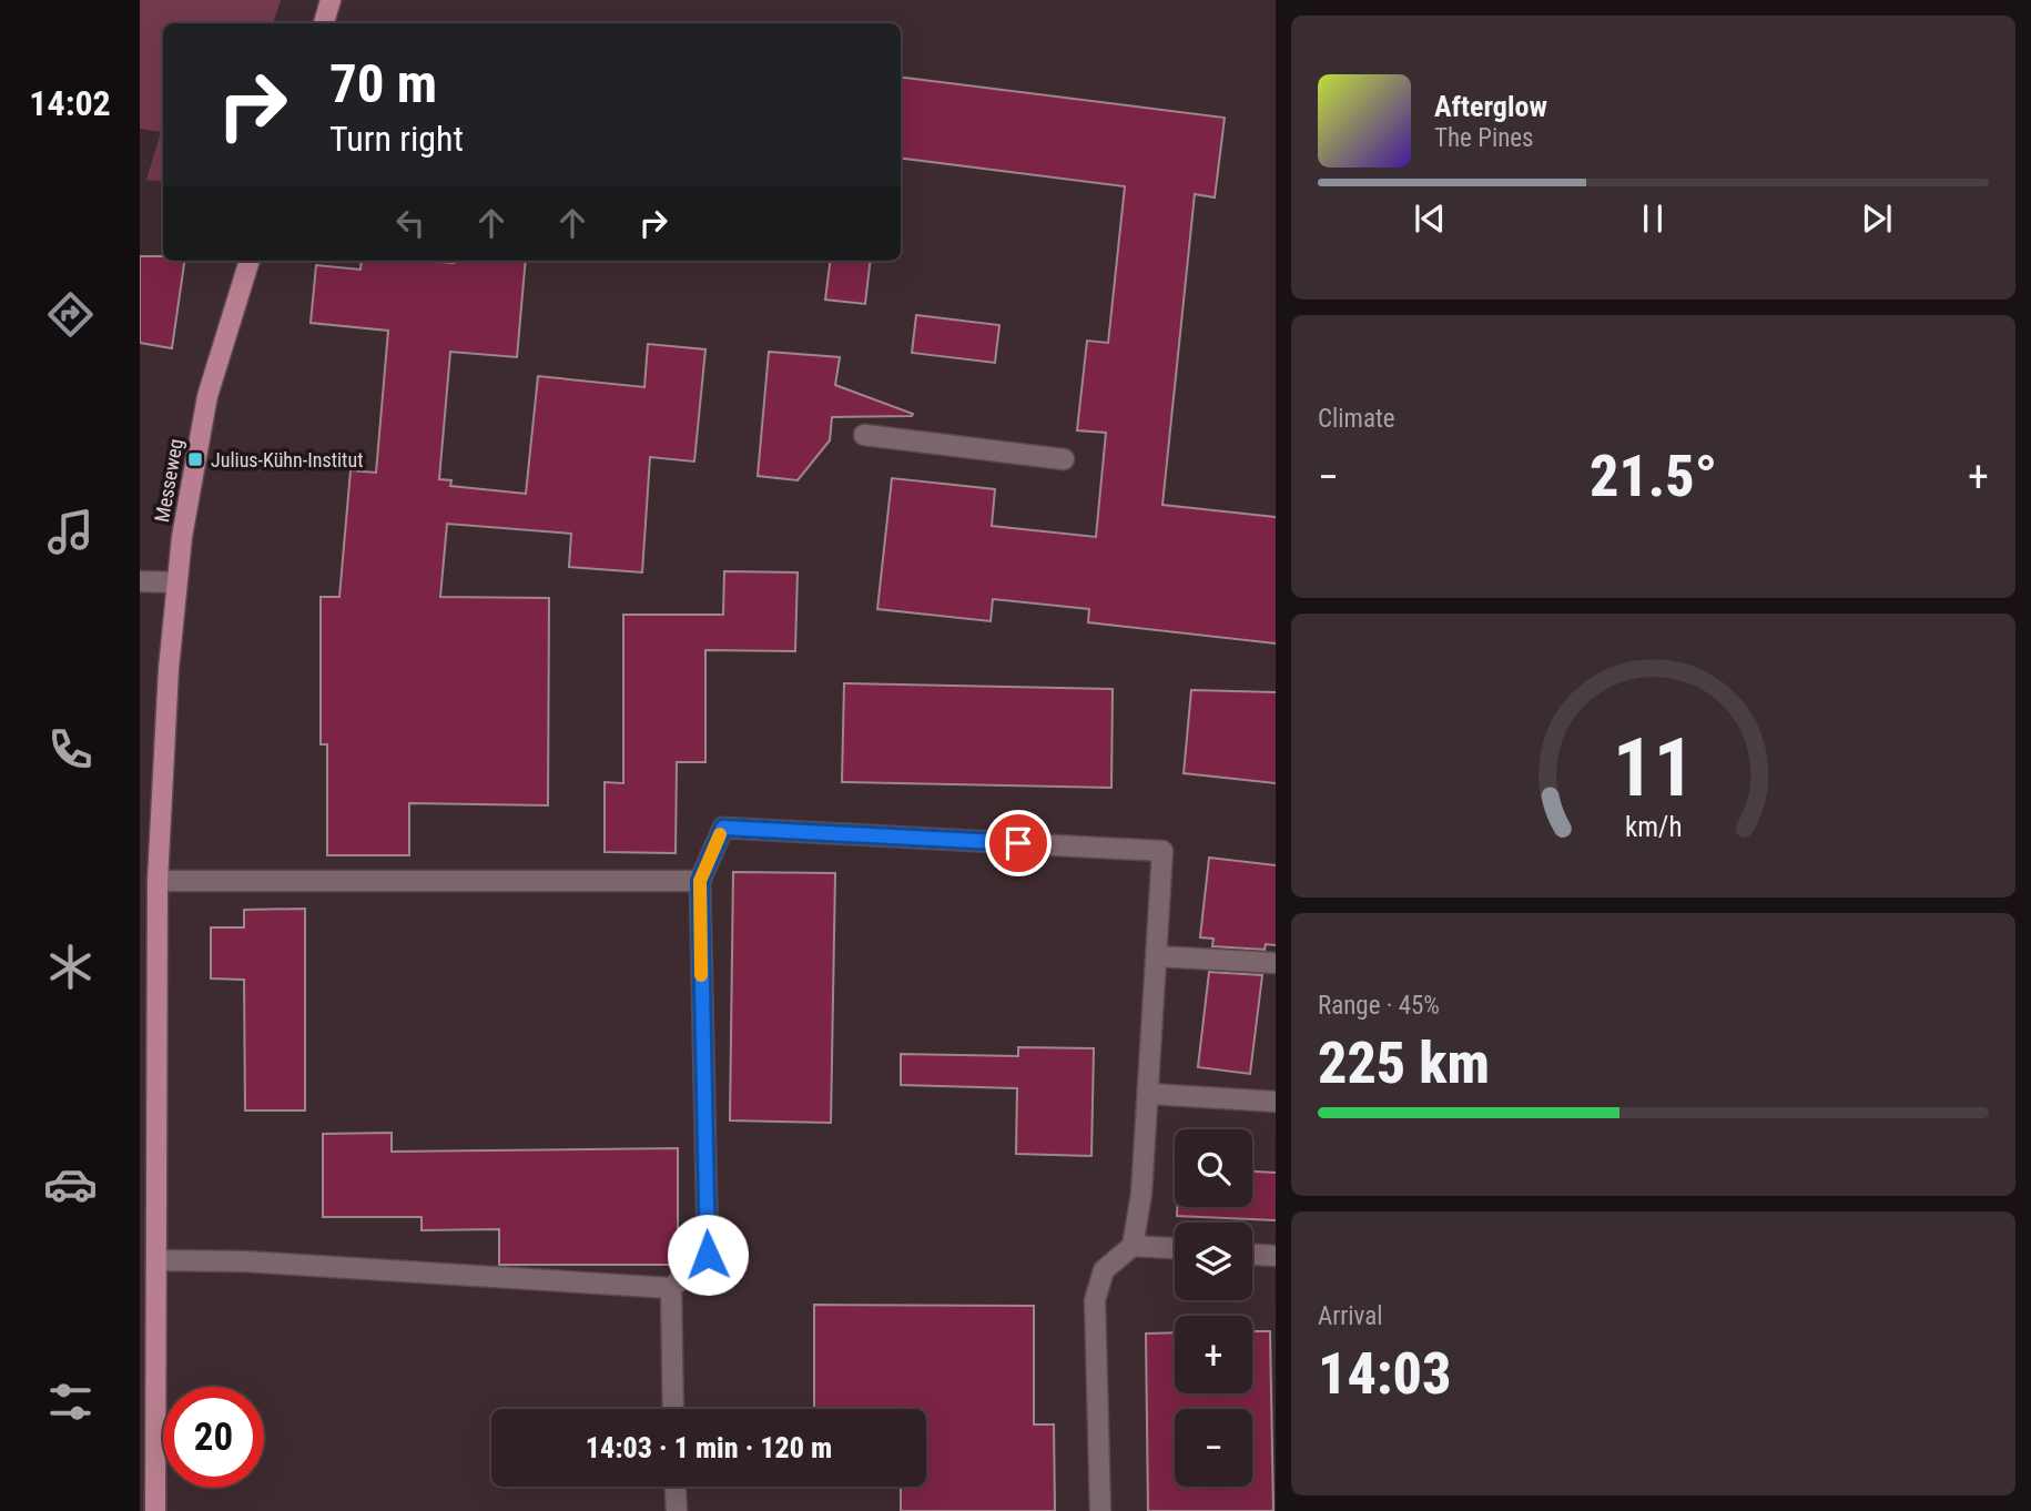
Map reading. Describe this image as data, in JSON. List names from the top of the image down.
{
  "streets": {
    "main road": ["Messeweg"]
  },
  "places": {
    "transit": ["Julius-Kühn-Institut"]
  },
  "page": {
    "tabs": "14:02",
    "turn": ["70 m", "Turn right"],
    "song": ["Afterglow", "The Pines"],
    "tile": [
      "Climate",
      ["Range · 45%", "225 km"],
      ["Arrival", "14:03"]
    ],
    "heat": ["−", "21.5°", "+"],
    "map_buttons": ["+", "−"],
    "limit": "20",
    "trip": "14:03 · 1 min · 120 m",
    "gauge": ["11", "km/h"]
  }
}
